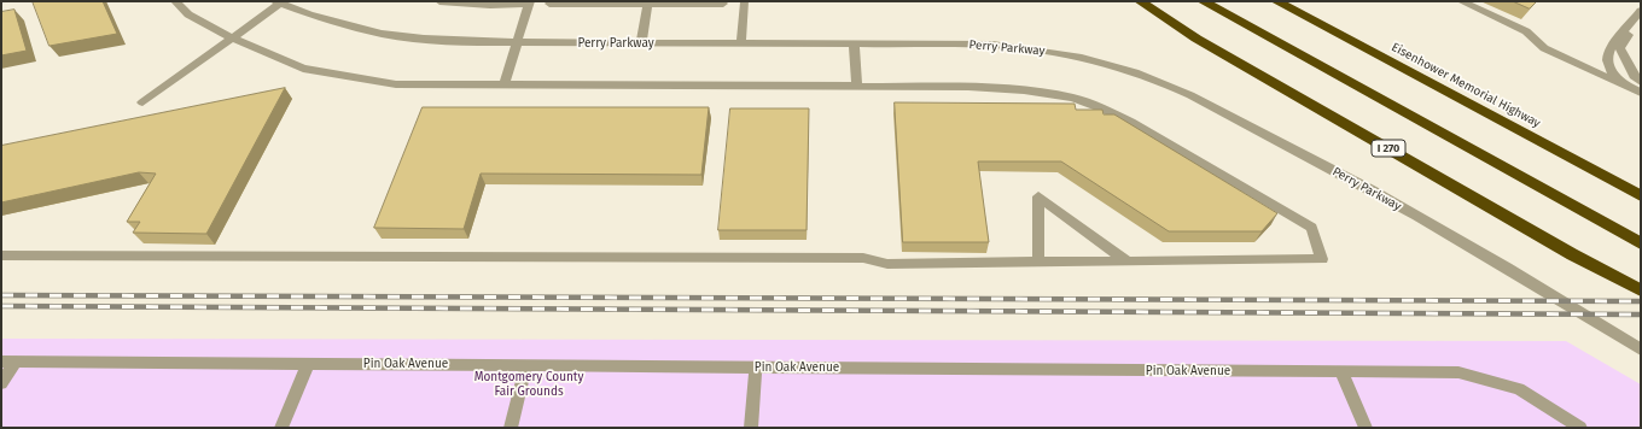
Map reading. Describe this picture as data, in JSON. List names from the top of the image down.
{
  "streets": {
    "highway": ["Eisenhower Memorial Highway", "I 270"],
    "street": ["Perry Parkway", "Pin Oak Avenue"]
  },
  "parks": ["Montgomery County Fair Grounds"]
}
